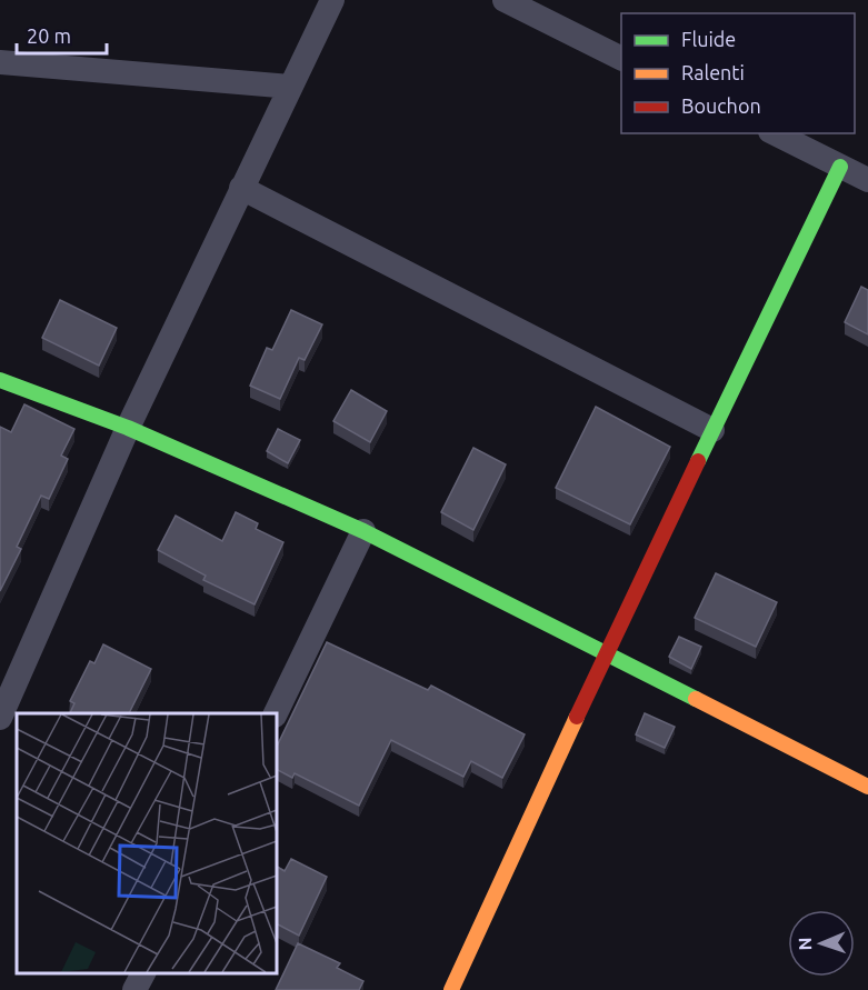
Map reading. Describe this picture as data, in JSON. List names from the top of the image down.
{
  "legend": ["Fluide", "Ralenti", "Bouchon"],
  "scale_bar": "20 m",
  "north": "left"
}
